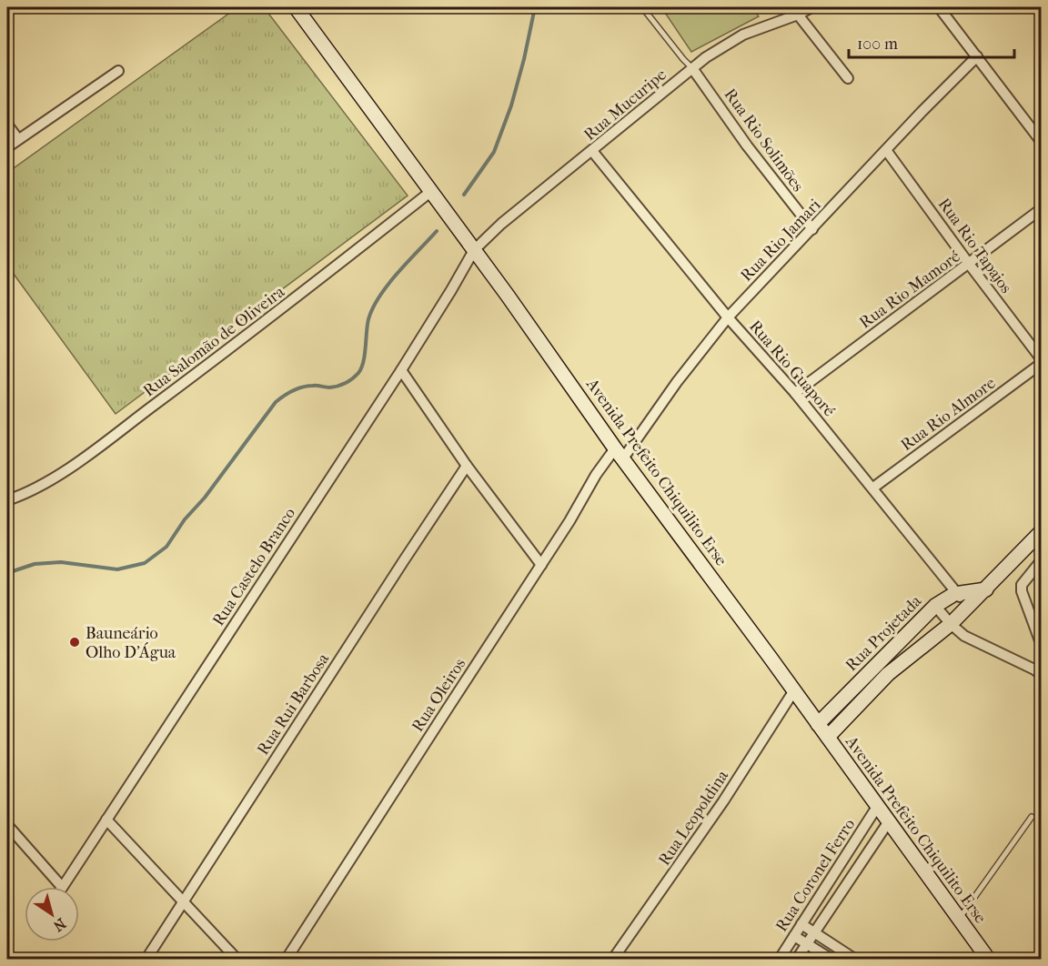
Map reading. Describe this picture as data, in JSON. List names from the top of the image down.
{
  "streets": {
    "street": [
      "Rua Mucuripe",
      "Rua Rio Solimões",
      "Rua Rio Jamari",
      "Rua Rio Tapajos",
      "Rua Rio Mamoré",
      "Rua Salomão de Oliveira",
      "Rua Rio Guaporé",
      "Rua Rio Almore",
      "Avenida Prefeito Chiquilito Erse",
      "Rua Castelo Branco",
      "Rua Projetada",
      "Rua Oleiros",
      "Rua Rui Barbosa",
      "Rua Leopoldina",
      "Rua Coronel Ferro"
    ]
  },
  "crossings": [
    ["Rua Mucuripe", "Rua Rio Solimões"],
    ["Rua Mucuripe", "Rua Rio Guaporé"],
    ["Rua Mucuripe", "Avenida Prefeito Chiquilito Erse"],
    ["Rua Mucuripe", "Rua Castelo Branco"],
    ["Rua Rio Solimões", "Rua Rio Jamari"],
    ["Rua Rio Jamari", "Rua Rio Tapajos"],
    ["Rua Rio Jamari", "Rua Rio Guaporé"],
    ["Rua Rio Jamari", "Avenida Prefeito Chiquilito Erse"],
    ["Rua Rio Jamari", "Rua Oleiros"],
    ["Rua Rio Tapajos", "Rua Rio Mamoré"],
    ["Rua Rio Mamoré", "Rua Rio Guaporé"],
    ["Rua Salomão de Oliveira", "Avenida Prefeito Chiquilito Erse"],
    ["Rua Rio Guaporé", "Rua Rio Almore"],
    ["Rua Rio Guaporé", "Rua Projetada"],
    ["Avenida Prefeito Chiquilito Erse", "Rua Castelo Branco"],
    ["Avenida Prefeito Chiquilito Erse", "Rua Projetada"],
    ["Avenida Prefeito Chiquilito Erse", "Rua Oleiros"],
    ["Avenida Prefeito Chiquilito Erse", "Rua Leopoldina"],
    ["Avenida Prefeito Chiquilito Erse", "Rua Coronel Ferro"]
  ],
  "places": ["Bauneário Olho D'Água"],
  "scale_bar": "100 m",
  "north": "bottom right"
}
